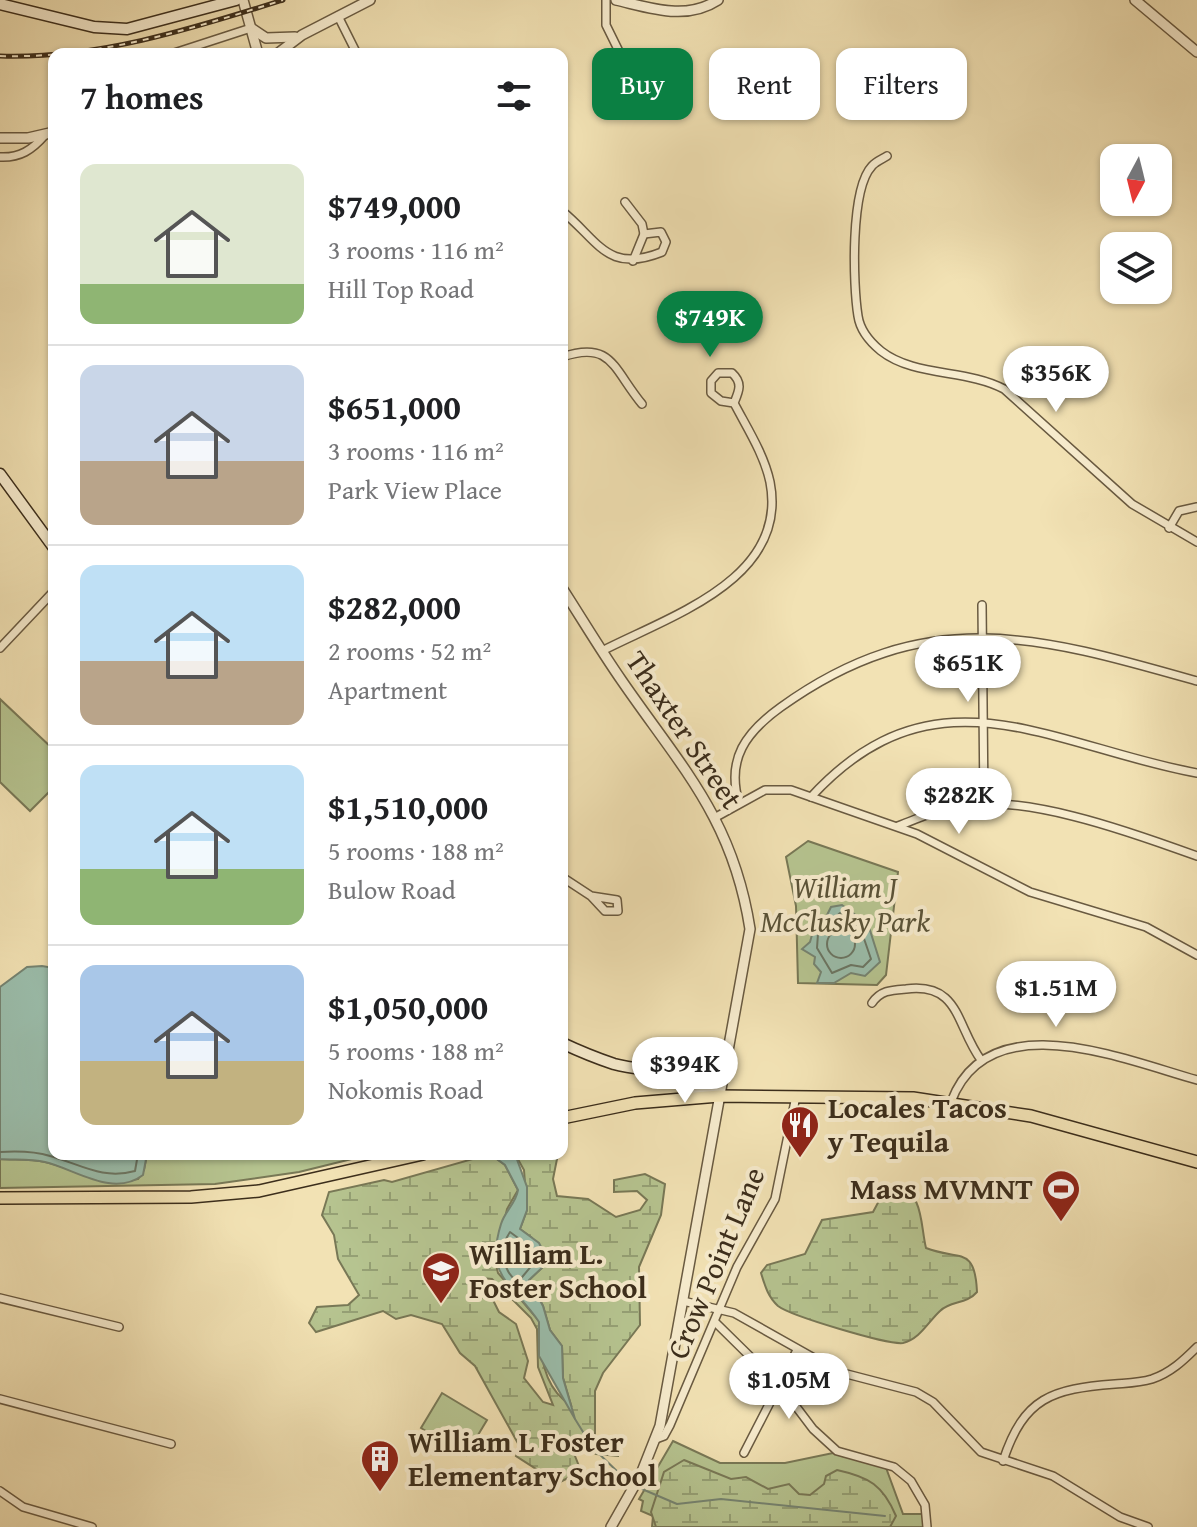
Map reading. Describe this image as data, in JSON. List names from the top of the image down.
{
  "streets": {
    "street": ["Thaxter Street", "Crow Point Lane"]
  },
  "crossings": [
    ["Thaxter Street", "Crow Point Lane"]
  ],
  "parks": ["William J McClusky Park"],
  "places": {
    "restaurant": ["Locales Tacos y Tequila"],
    "sports": ["Mass MVMNT"],
    "school or university": ["William L. Foster School"],
    "building": ["William L Foster Elementary School"]
  },
  "north": "bottom",
  "page": {
    "chip": ["Buy", "Rent", "Filters"],
    "heading": "7 homes",
    "list": [
      {
        "name": "$749,000",
        "note": "3 rooms · 116 m² · Hill Top Road"
      },
      {
        "name": "$651,000",
        "note": "3 rooms · 116 m² · Park View Place"
      },
      {
        "name": "$282,000",
        "note": "2 rooms · 52 m² · Apartment"
      },
      {
        "name": "$1,510,000",
        "note": "5 rooms · 188 m² · Bulow Road"
      },
      {
        "name": "$1,050,000",
        "note": "5 rooms · 188 m² · Nokomis Road"
      }
    ],
    "price": [
      "$749K",
      "$356K",
      "$651K",
      "$282K",
      "$1.51M",
      "$394K",
      "$1.05M"
    ]
  }
}
